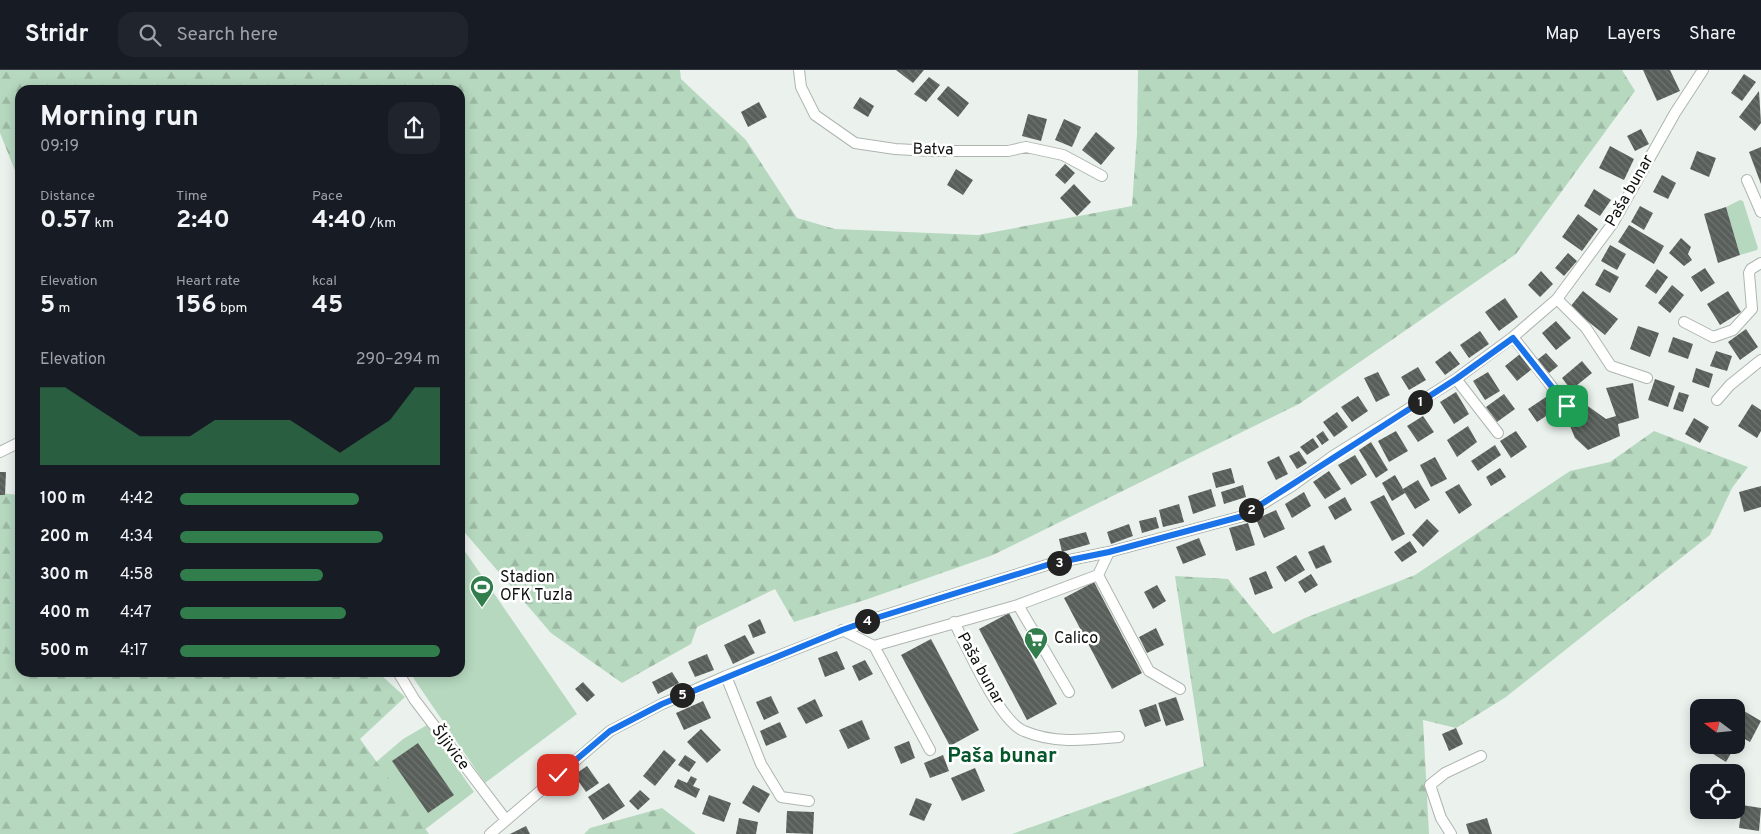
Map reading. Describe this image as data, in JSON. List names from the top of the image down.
{
  "streets": {
    "street": ["Batva", "Paša bunar", "Šljivice"]
  },
  "crossings": [
    ["Paša bunar", "Šljivice"]
  ],
  "districts": ["Paša bunar"],
  "places": {
    "sports": ["Stadion OFK Tuzla"],
    "supermarket": ["Calico"]
  },
  "north": "left",
  "page": {
    "header": "Stridr",
    "search": "Search here",
    "nav": ["Map", "Layers", "Share"],
    "heading": ["Morning run", "09:19"],
    "stats": [
      ["Distance", "0.57 km"],
      ["Time", "2:40"],
      ["Pace", "4:40 /km"],
      ["Elevation", "5 m"],
      ["Heart rate", "156 bpm"],
      ["kcal", "45"]
    ],
    "chart": ["Elevation", "290–294 m"],
    "pins": [
      "1",
      "2",
      "3",
      "4",
      "5"
    ],
    "list": [
      {
        "name": "100 m",
        "note": "4:42"
      },
      {
        "name": "200 m",
        "note": "4:34"
      },
      {
        "name": "300 m",
        "note": "4:58"
      },
      {
        "name": "400 m",
        "note": "4:47"
      },
      {
        "name": "500 m",
        "note": "4:17"
      }
    ]
  }
}
